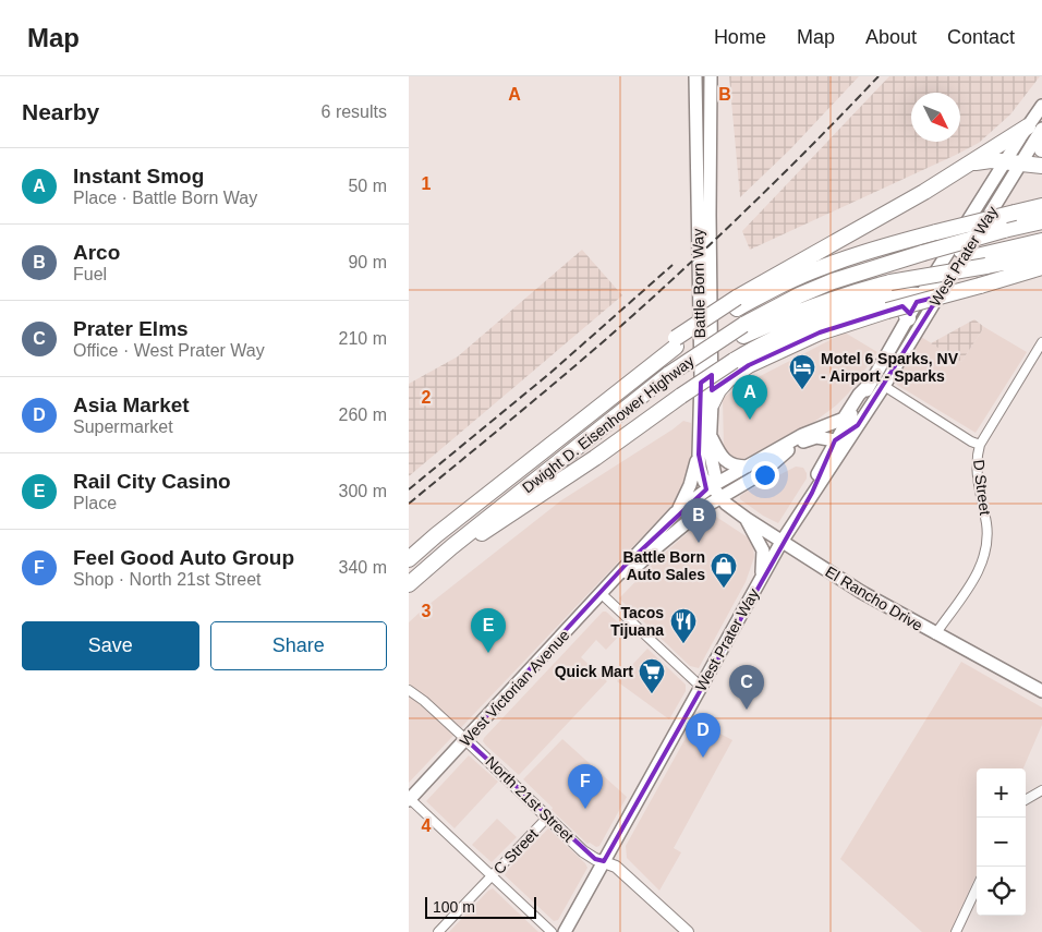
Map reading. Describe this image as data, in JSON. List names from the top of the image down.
{
  "streets": {
    "highway": ["Dwight D. Eisenhower Highway"],
    "main road": [
      "West Prater Way",
      "Battle Born Way",
      "El Rancho Drive",
      "West Victorian Avenue"
    ],
    "street": ["D Street", "North 21st Street", "C Street"]
  },
  "crossings": [
    ["West Prater Way", "El Rancho Drive"],
    ["West Prater Way", "West Victorian Avenue"],
    ["West Prater Way", "North 21st Street"],
    ["Battle Born Way", "El Rancho Drive"],
    ["Battle Born Way", "West Victorian Avenue"],
    ["D Street", "El Rancho Drive"],
    ["El Rancho Drive", "West Victorian Avenue"],
    ["West Victorian Avenue", "North 21st Street"],
    ["North 21st Street", "C Street"]
  ],
  "places": {
    "hotel": ["Motel 6 Sparks, NV - Airport - Sparks"],
    "shop": ["Battle Born Auto Sales"],
    "restaurant": ["Tacos Tijuana"],
    "supermarket": ["Quick Mart"]
  },
  "scale_bar": "100 m",
  "north": "bottom right",
  "page": {
    "header": "Map",
    "nav": [
      "Home",
      "Map",
      "About",
      "Contact"
    ],
    "heading": ["Nearby", "6 results"],
    "list": [
      {
        "mark": "A",
        "name": "Instant Smog",
        "note": "Place · Battle Born Way",
        "value": "50 m"
      },
      {
        "mark": "B",
        "name": "Arco",
        "note": "Fuel",
        "value": "90 m"
      },
      {
        "mark": "C",
        "name": "Prater Elms",
        "note": "Office · West Prater Way",
        "value": "210 m"
      },
      {
        "mark": "D",
        "name": "Asia Market",
        "note": "Supermarket",
        "value": "260 m"
      },
      {
        "mark": "E",
        "name": "Rail City Casino",
        "note": "Place",
        "value": "300 m"
      },
      {
        "mark": "F",
        "name": "Feel Good Auto Group",
        "note": "Shop · North 21st Street",
        "value": "340 m"
      }
    ],
    "pins": [
      "A",
      "B",
      "E",
      "C",
      "D",
      "F"
    ],
    "buttons": ["Save", "Share"],
    "map_buttons": ["+", "−"],
    "scale": "100 m"
  },
  "grid": {
    "columns": ["A", "B"],
    "rows": [
      "1",
      "2",
      "3",
      "4"
    ]
  }
}
